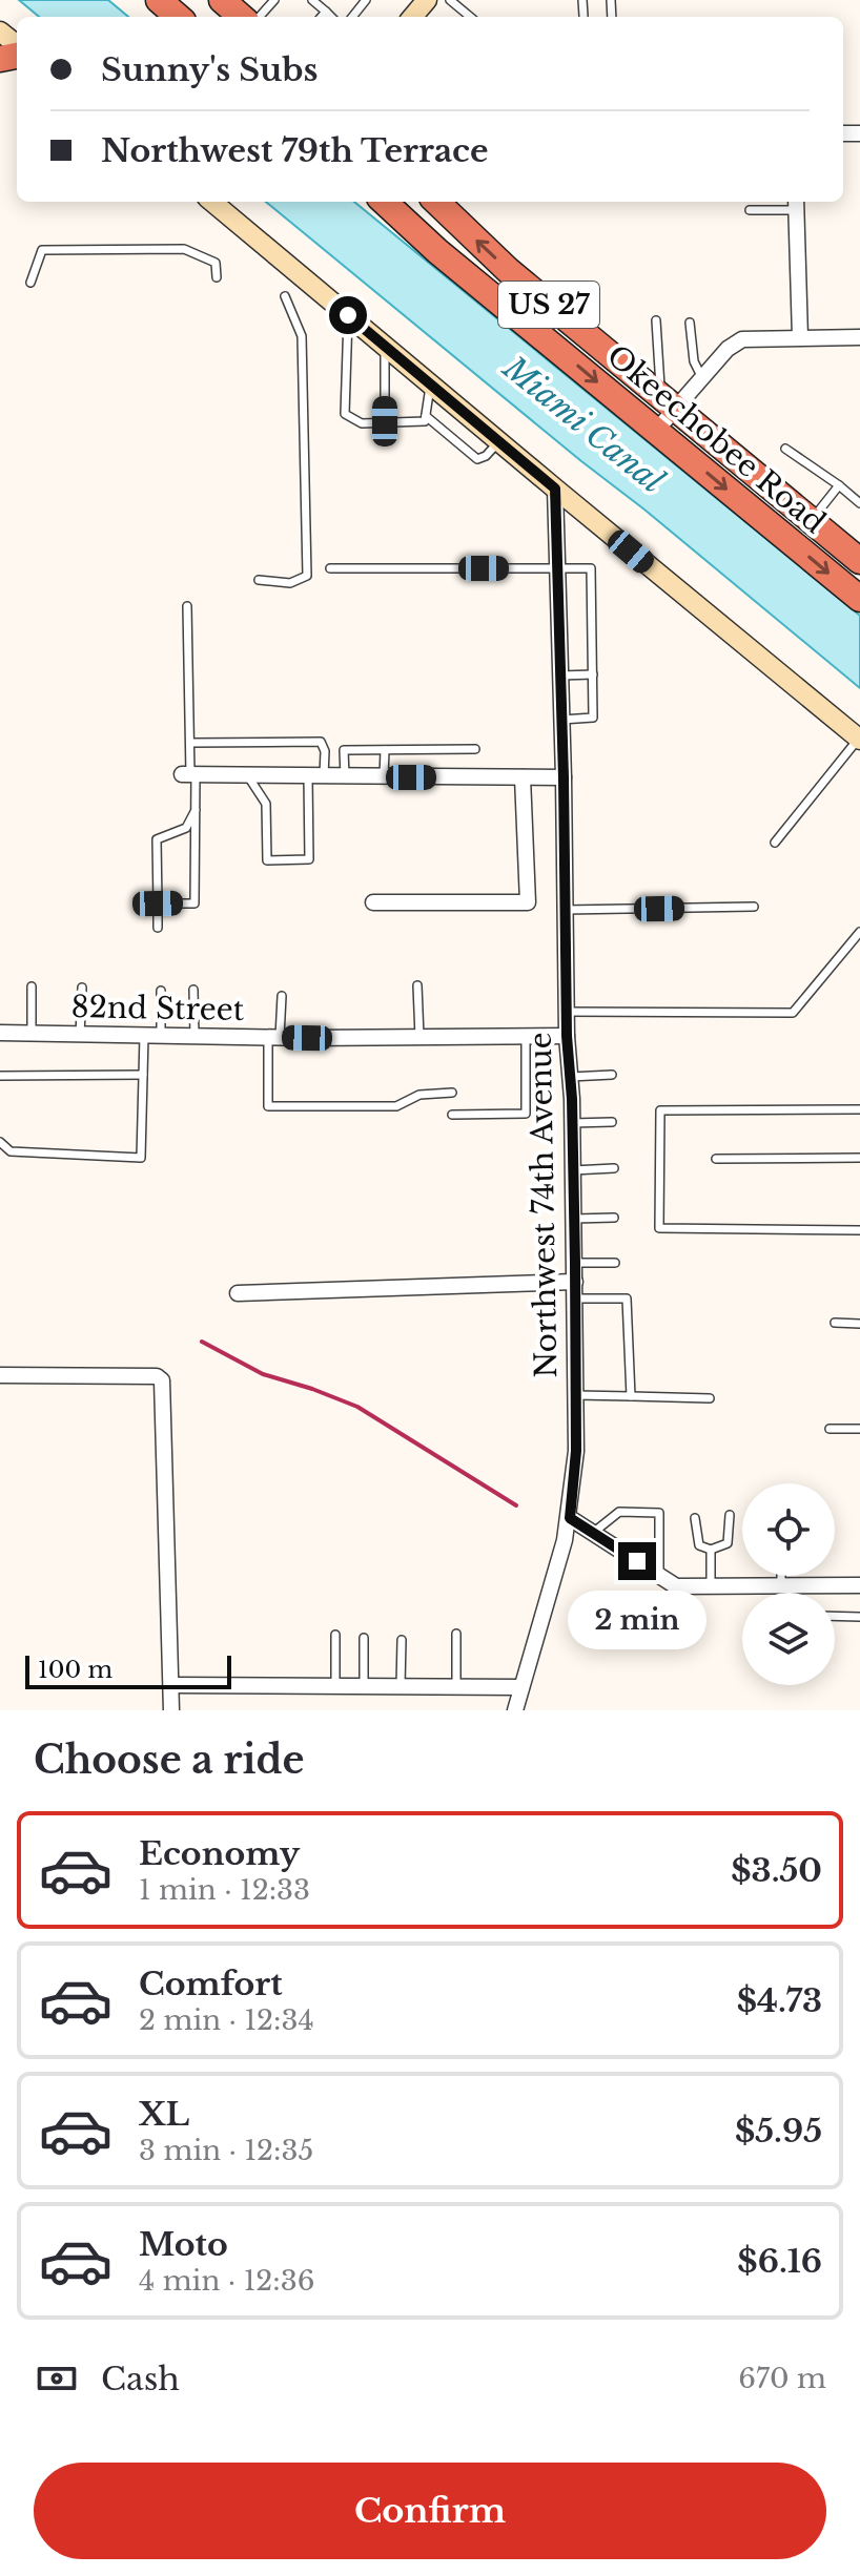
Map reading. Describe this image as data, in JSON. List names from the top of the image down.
{
  "streets": {
    "highway": ["US 27", "Okeechobee Road"],
    "street": ["82nd Street", "Northwest 74th Avenue"]
  },
  "crossings": [
    ["82nd Street", "Northwest 74th Avenue"]
  ],
  "water": ["Miami Canal"],
  "scale_bar": "100 m",
  "page": {
    "banner": ["Sunny's Subs", "Northwest 79th Terrace"],
    "bubble": "2 min",
    "scale": "100 m",
    "heading": "Choose a ride",
    "list": [
      {
        "name": "Economy",
        "note": "1 min · 12:33",
        "value": "$3.50"
      },
      {
        "name": "Comfort",
        "note": "2 min · 12:34",
        "value": "$4.73"
      },
      {
        "name": "XL",
        "note": "3 min · 12:35",
        "value": "$5.95"
      },
      {
        "name": "Moto",
        "note": "4 min · 12:36",
        "value": "$6.16"
      }
    ],
    "pay": ["Cash", "670 m"],
    "buttons": "Confirm"
  }
}
